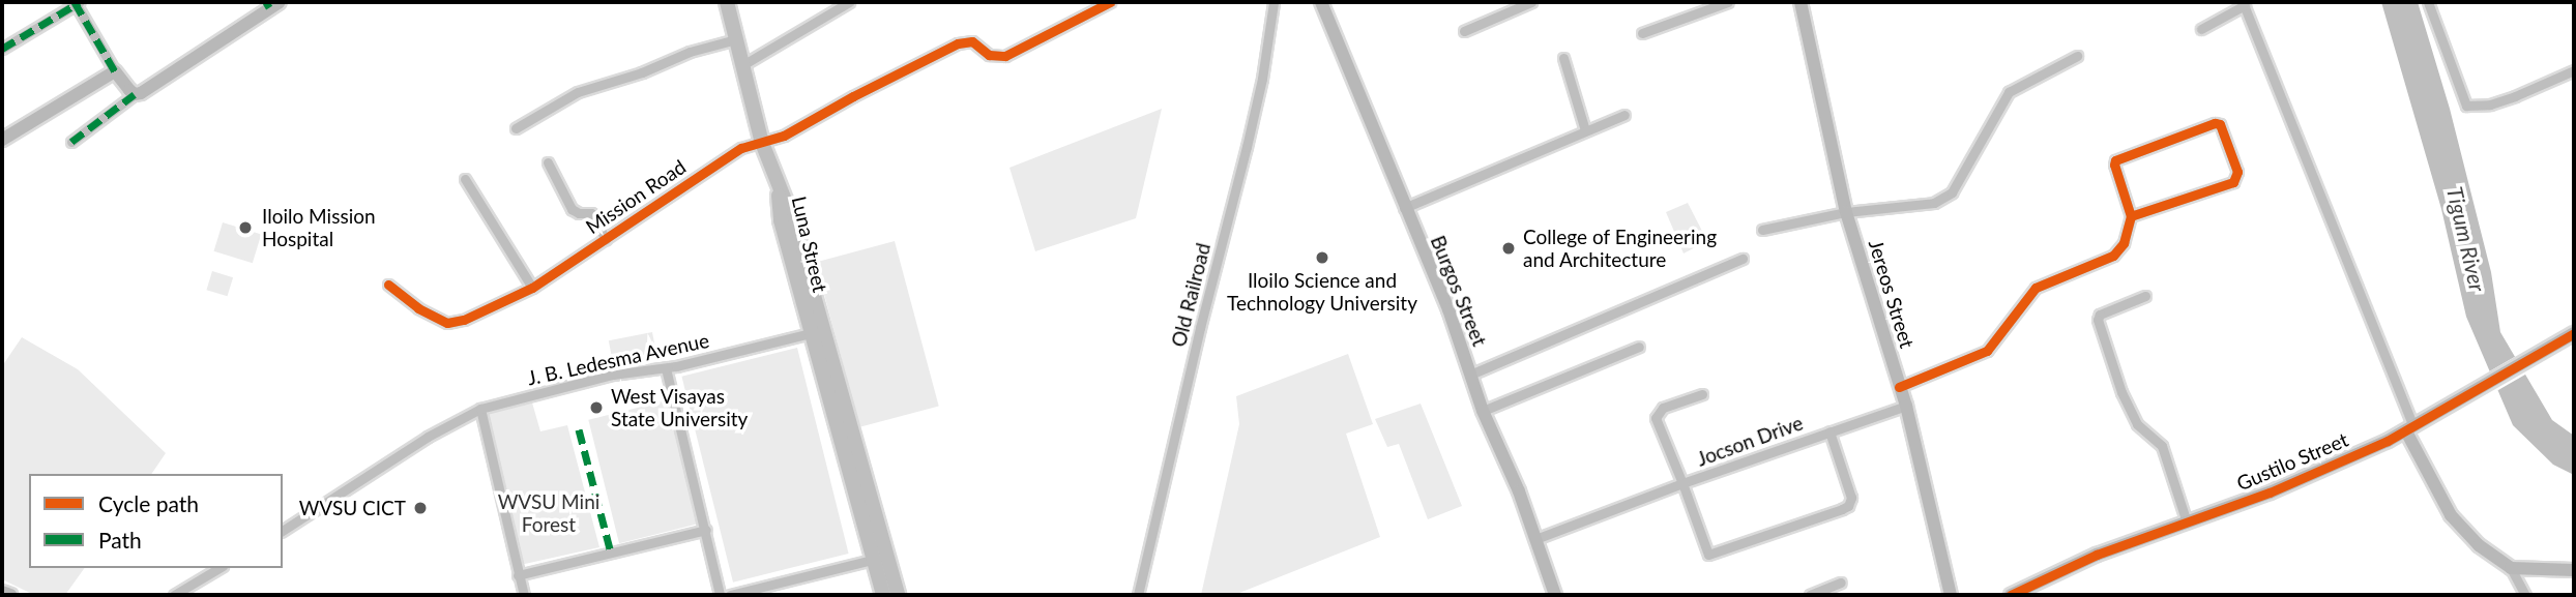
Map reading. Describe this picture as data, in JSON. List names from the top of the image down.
{
  "streets": {
    "main road": ["Luna Street"],
    "street": [
      "Mission Road",
      "Burgos Street",
      "Jereos Street",
      "Old Railroad",
      "J. B. Ledesma Avenue",
      "Jocson Drive",
      "Gustilo Street"
    ]
  },
  "crossings": [
    ["Mission Road", "Luna Street"],
    ["Luna Street", "J. B. Ledesma Avenue"],
    ["Jereos Street", "Jocson Drive"]
  ],
  "water": ["Tigum River"],
  "parks": ["WVSU Mini Forest"],
  "places": [
    "Iloilo Mission Hospital",
    "College of Engineering and Architecture",
    "Iloilo Science and Technology University",
    "West Visayas State University",
    "WVSU CICT"
  ],
  "legend": ["Cycle path", "Path"]
}
